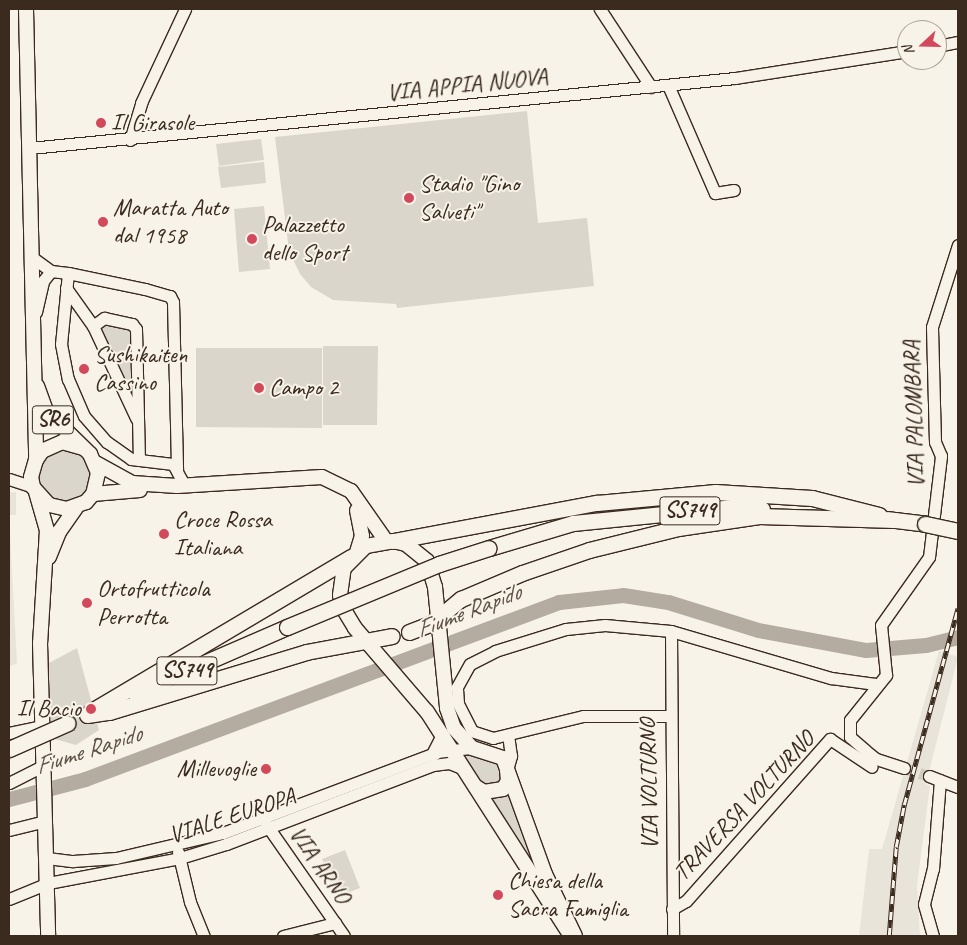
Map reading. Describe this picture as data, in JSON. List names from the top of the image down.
{
  "streets": {
    "highway": ["SS749"],
    "main road": ["SR6"],
    "street": [
      "VIA APPIA NUOVA",
      "VIA PALOMBARA",
      "VIA VOLTURNO",
      "TRAVERSA VOLTURNO",
      "VIALE EUROPA",
      "VIA ARNO"
    ]
  },
  "crossings": [
    ["VIA APPIA NUOVA", "SR6"],
    ["VIA VOLTURNO", "TRAVERSA VOLTURNO"],
    ["VIALE EUROPA", "VIA ARNO"]
  ],
  "water": ["Fiume Rapido"],
  "places": [
    "Il Girasole",
    "Stadio \"Gino Salveti\"",
    "Maratta Auto dal 1958",
    "Palazzetto dello Sport",
    "Sushikaiten Cassino",
    "Campo 2",
    "Croce Rossa Italiana",
    "Ortofrutticola Perrotta",
    "Il Bacio",
    "Millevoglie",
    "Chiesa della Sacra Famiglia"
  ],
  "north": "left"
}
